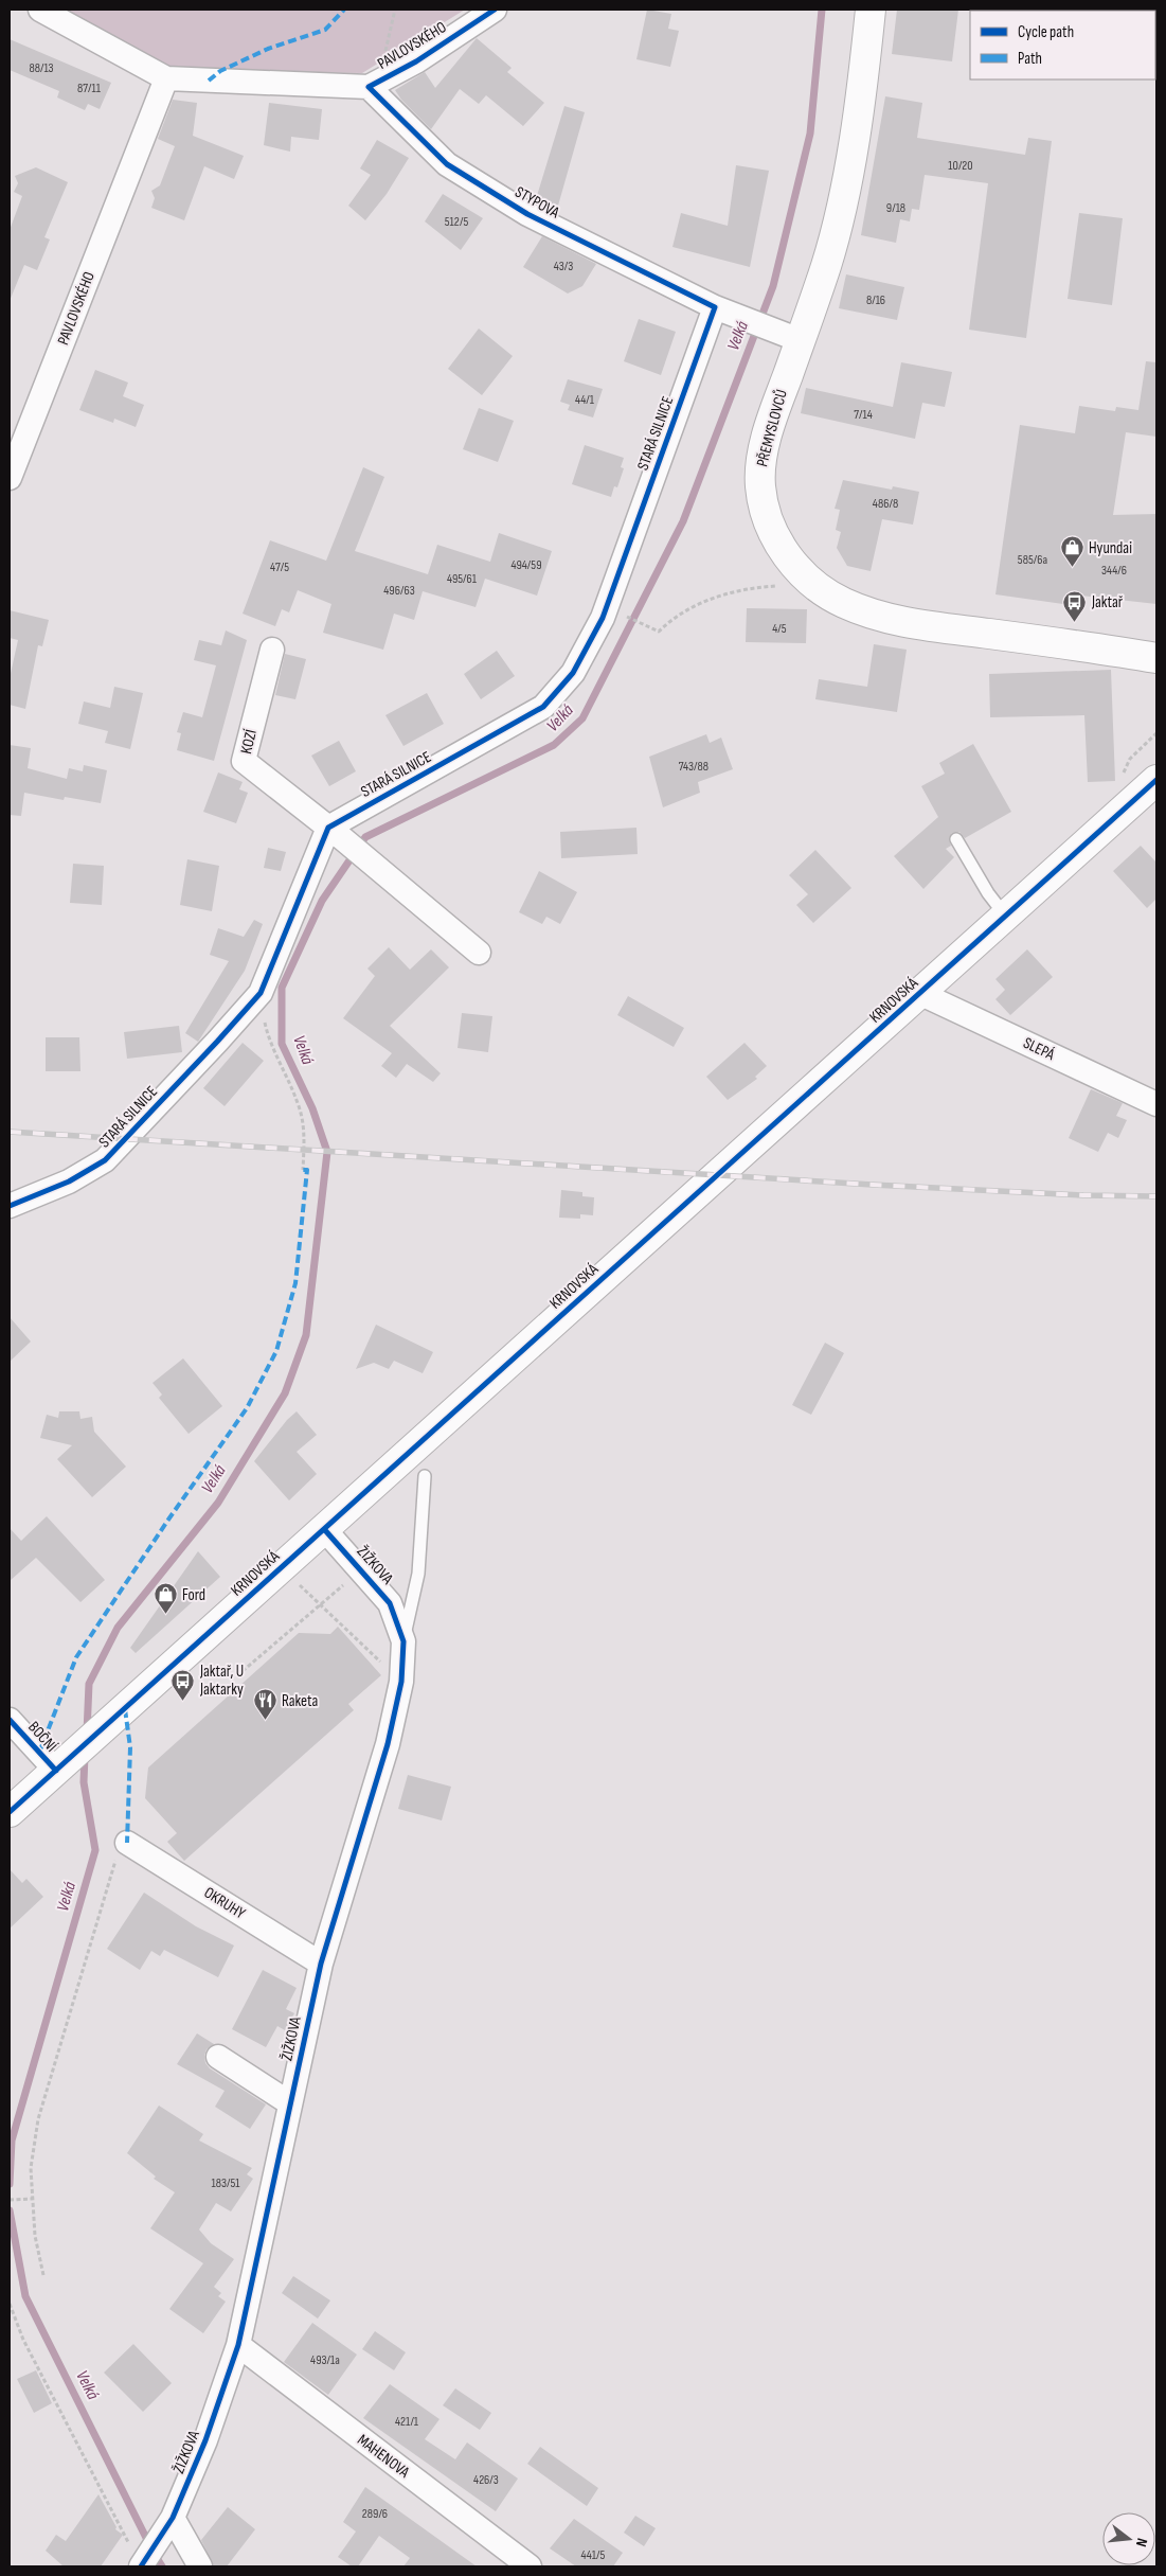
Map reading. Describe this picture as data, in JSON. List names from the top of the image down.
{
  "streets": {
    "main road": ["PŘEMYSLOVCŮ", "KRNOVSKÁ"],
    "street": [
      "PAVLOVSKÉHO",
      "STYPOVA",
      "STARÁ SILNICE",
      "KOZÍ",
      "SLEPÁ",
      "ŽIŽKOVA",
      "BOČNÍ",
      "OKRUHY",
      "MAHENOVA"
    ]
  },
  "crossings": [
    ["PAVLOVSKÉHO", "STYPOVA"],
    ["STYPOVA", "PŘEMYSLOVCŮ"],
    ["STYPOVA", "STARÁ SILNICE"],
    ["STARÁ SILNICE", "KOZÍ"],
    ["KRNOVSKÁ", "SLEPÁ"],
    ["KRNOVSKÁ", "ŽIŽKOVA"],
    ["KRNOVSKÁ", "BOČNÍ"],
    ["ŽIŽKOVA", "OKRUHY"],
    ["ŽIŽKOVA", "MAHENOVA"]
  ],
  "water": ["Velká"],
  "places": {
    "shop": ["Hyundai", "Ford"],
    "bus stop": ["Jaktař", "Jaktař, U Jaktarky"],
    "restaurant": ["Raketa"]
  },
  "house_numbers": [
    "88/13",
    "87/11",
    "10/20",
    "9/18",
    "512/5",
    "43/3",
    "8/16",
    "44/1",
    "7/14",
    "486/8",
    "585/6a",
    "494/59",
    "47/5",
    "344/6",
    "495/61",
    "496/63",
    "4/5",
    "743/88",
    "183/51",
    "493/1a",
    "421/1",
    "426/3",
    "289/6",
    "441/5"
  ],
  "legend": ["Cycle path", "Path"],
  "north": "right"
}
